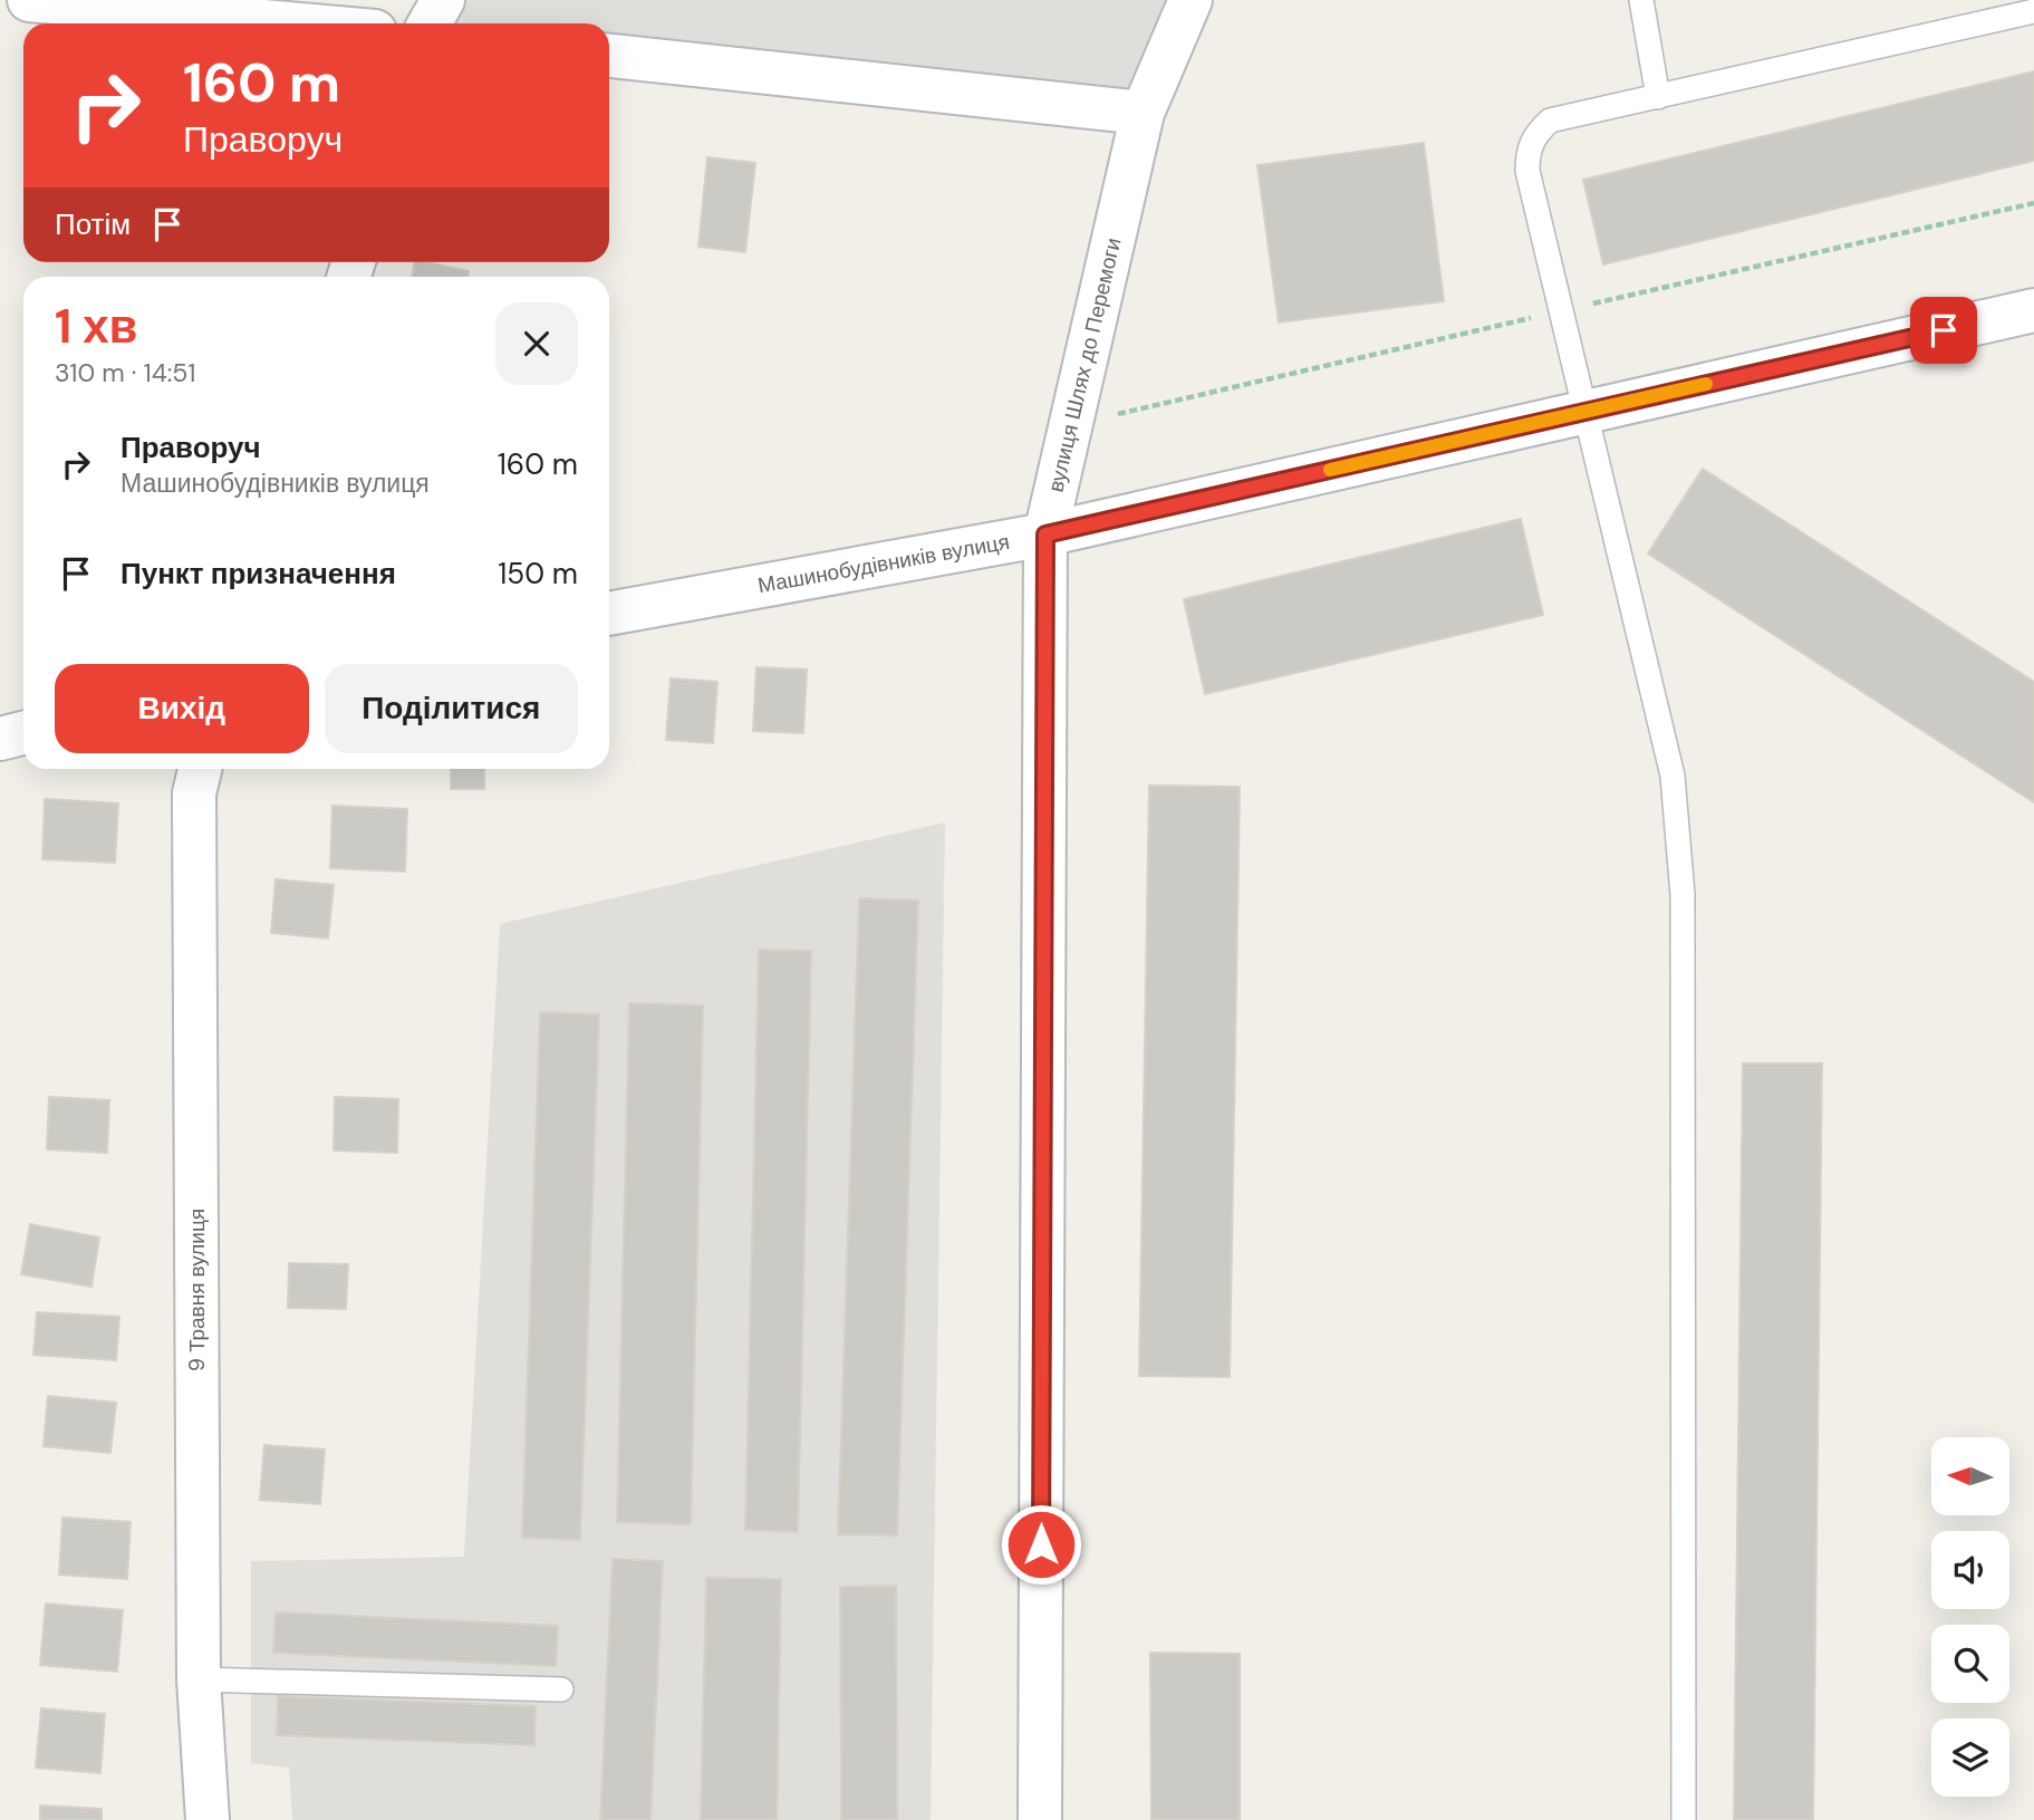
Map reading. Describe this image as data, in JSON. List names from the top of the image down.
{
  "streets": {
    "street": ["вулиця Шлях до Перемоги", "Машинобудівників вулиця", "9 Травня вулиця"]
  },
  "crossings": [
    ["вулиця Шлях до Перемоги", "Машинобудівників вулиця"]
  ],
  "north": "left",
  "page": {
    "turn": ["160 m", "Праворуч"],
    "then": "Потім",
    "heading": ["1 хв", "310 m · 14:51"],
    "list": [
      {
        "name": "Праворуч",
        "note": "Машинобудівників вулиця",
        "value": "160 m"
      },
      {
        "name": "Пункт призначення",
        "value": "150 m"
      }
    ],
    "buttons": ["Вихід", "Поділитися"]
  }
}
